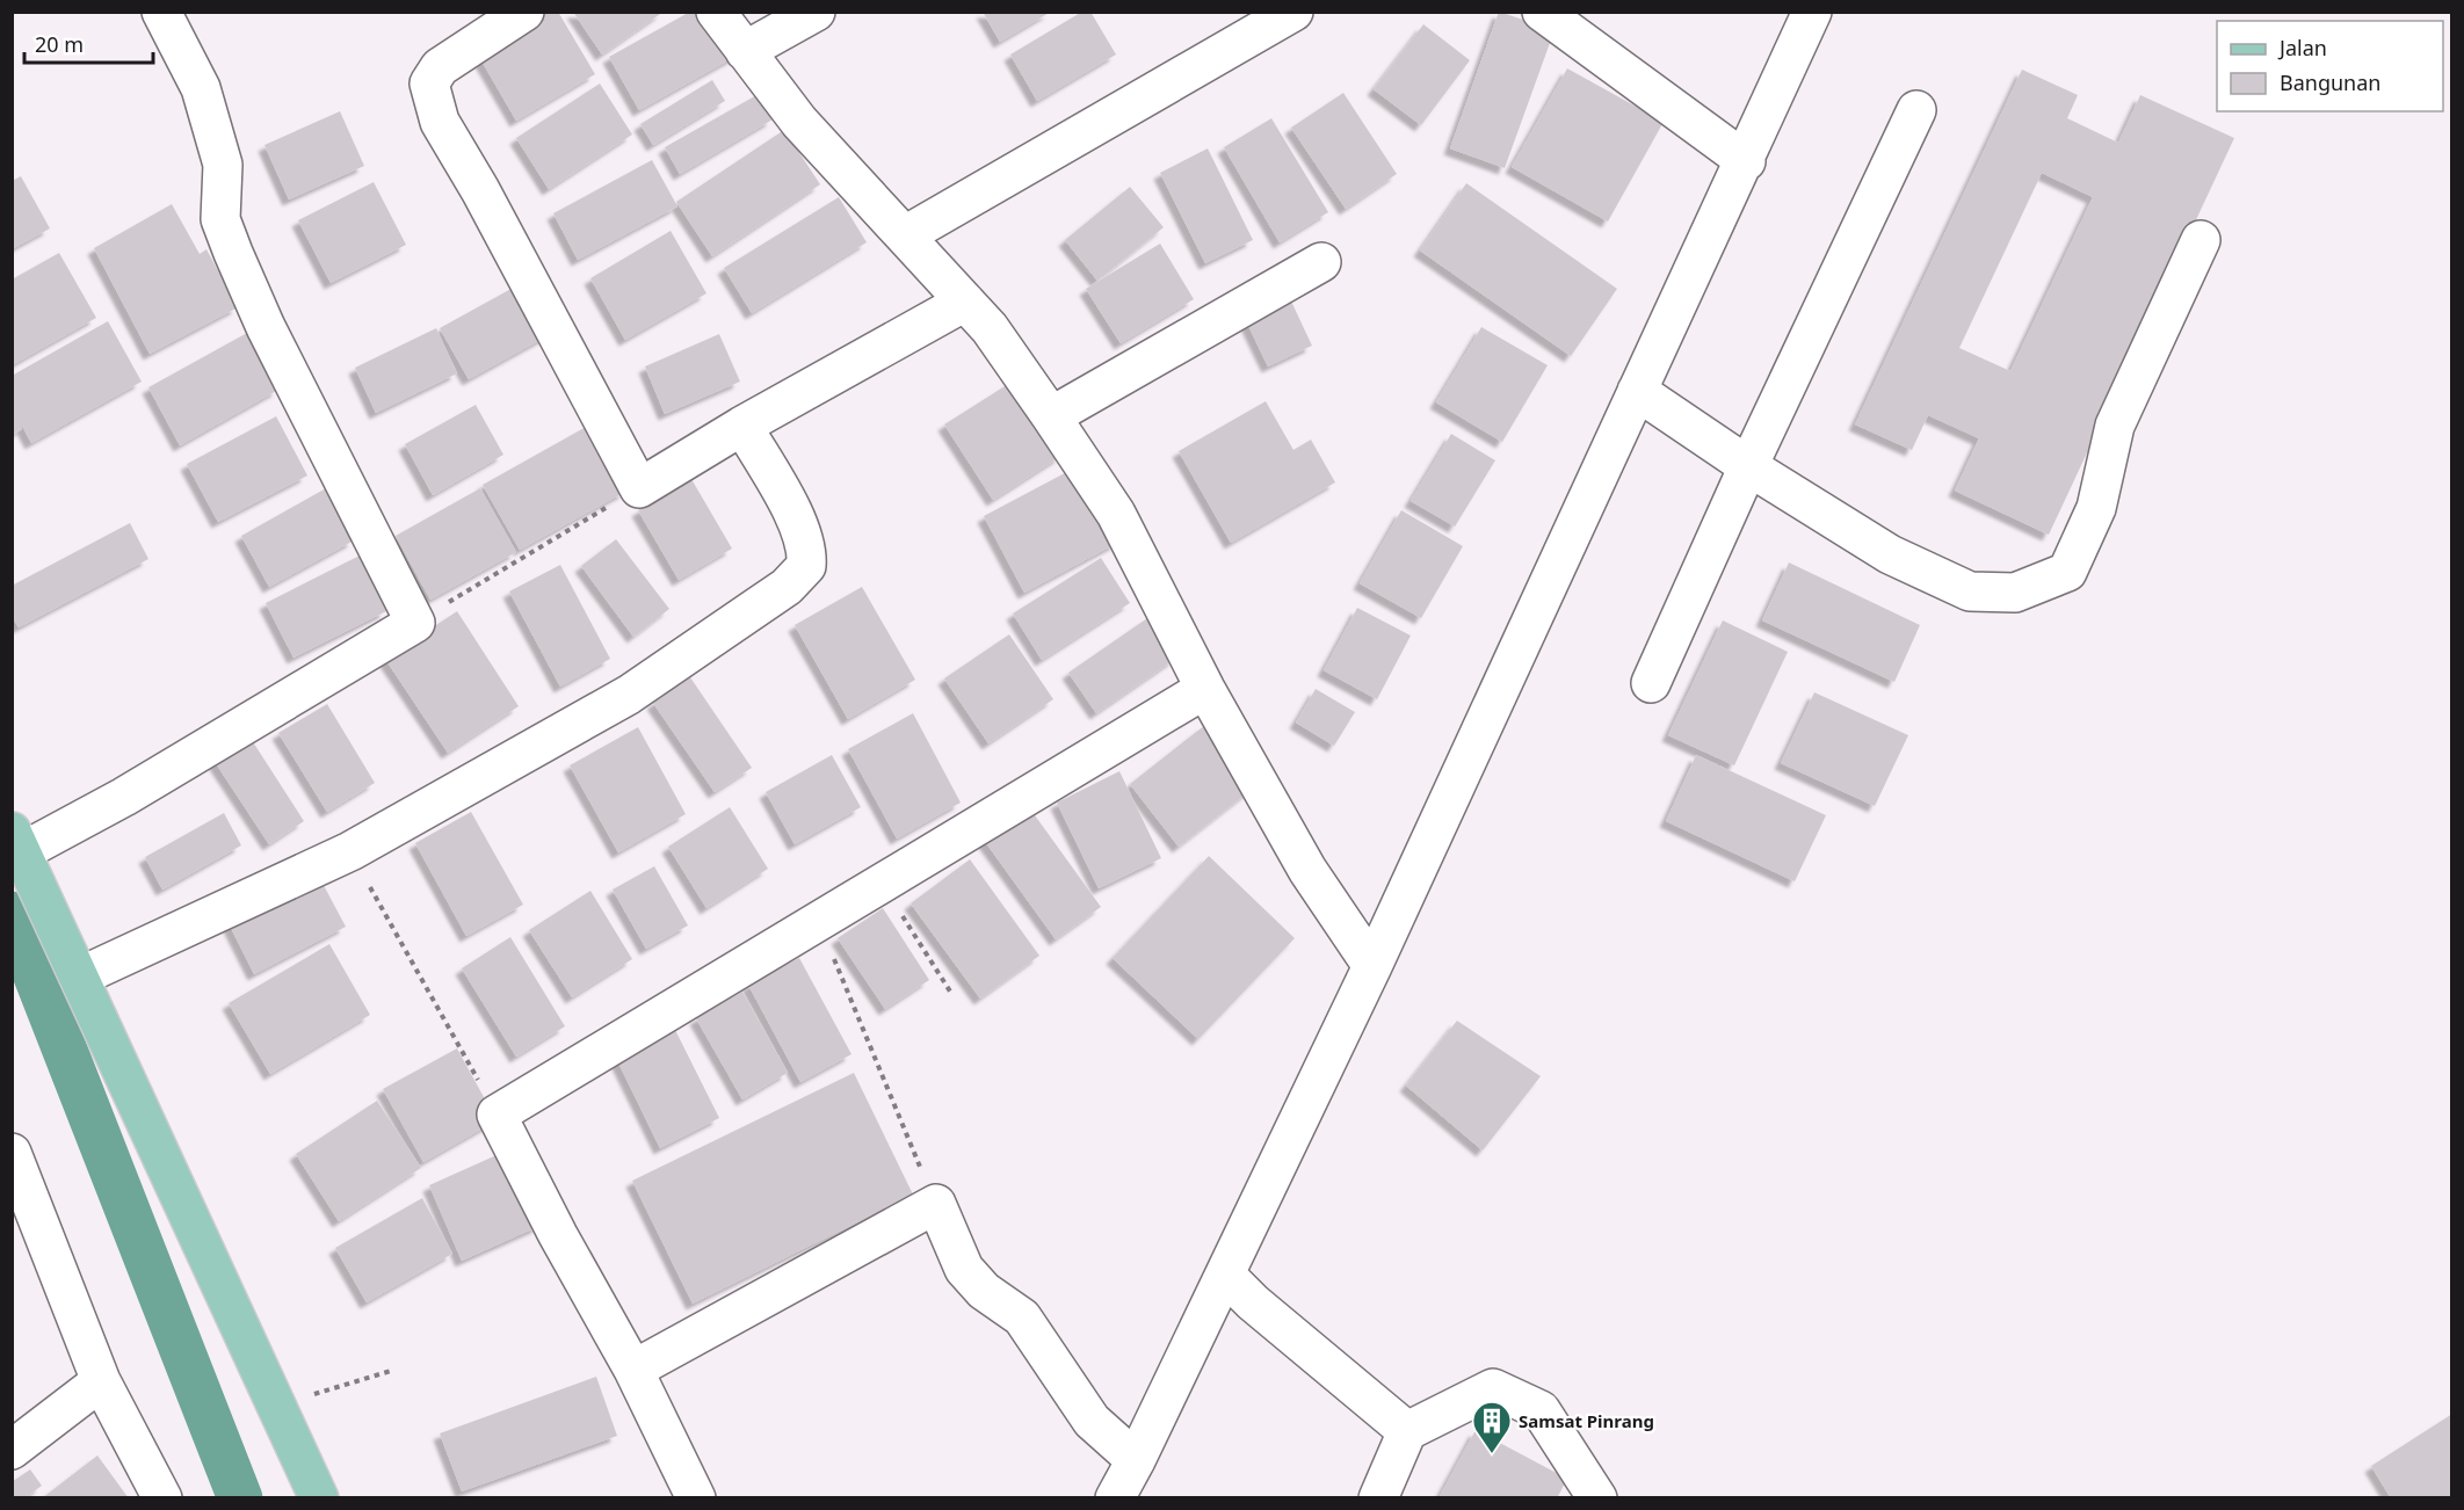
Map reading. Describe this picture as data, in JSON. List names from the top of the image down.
{
  "places": {
    "building": ["Samsat Pinrang"]
  },
  "legend": ["Jalan", "Bangunan"],
  "scale_bar": "20 m"
}
